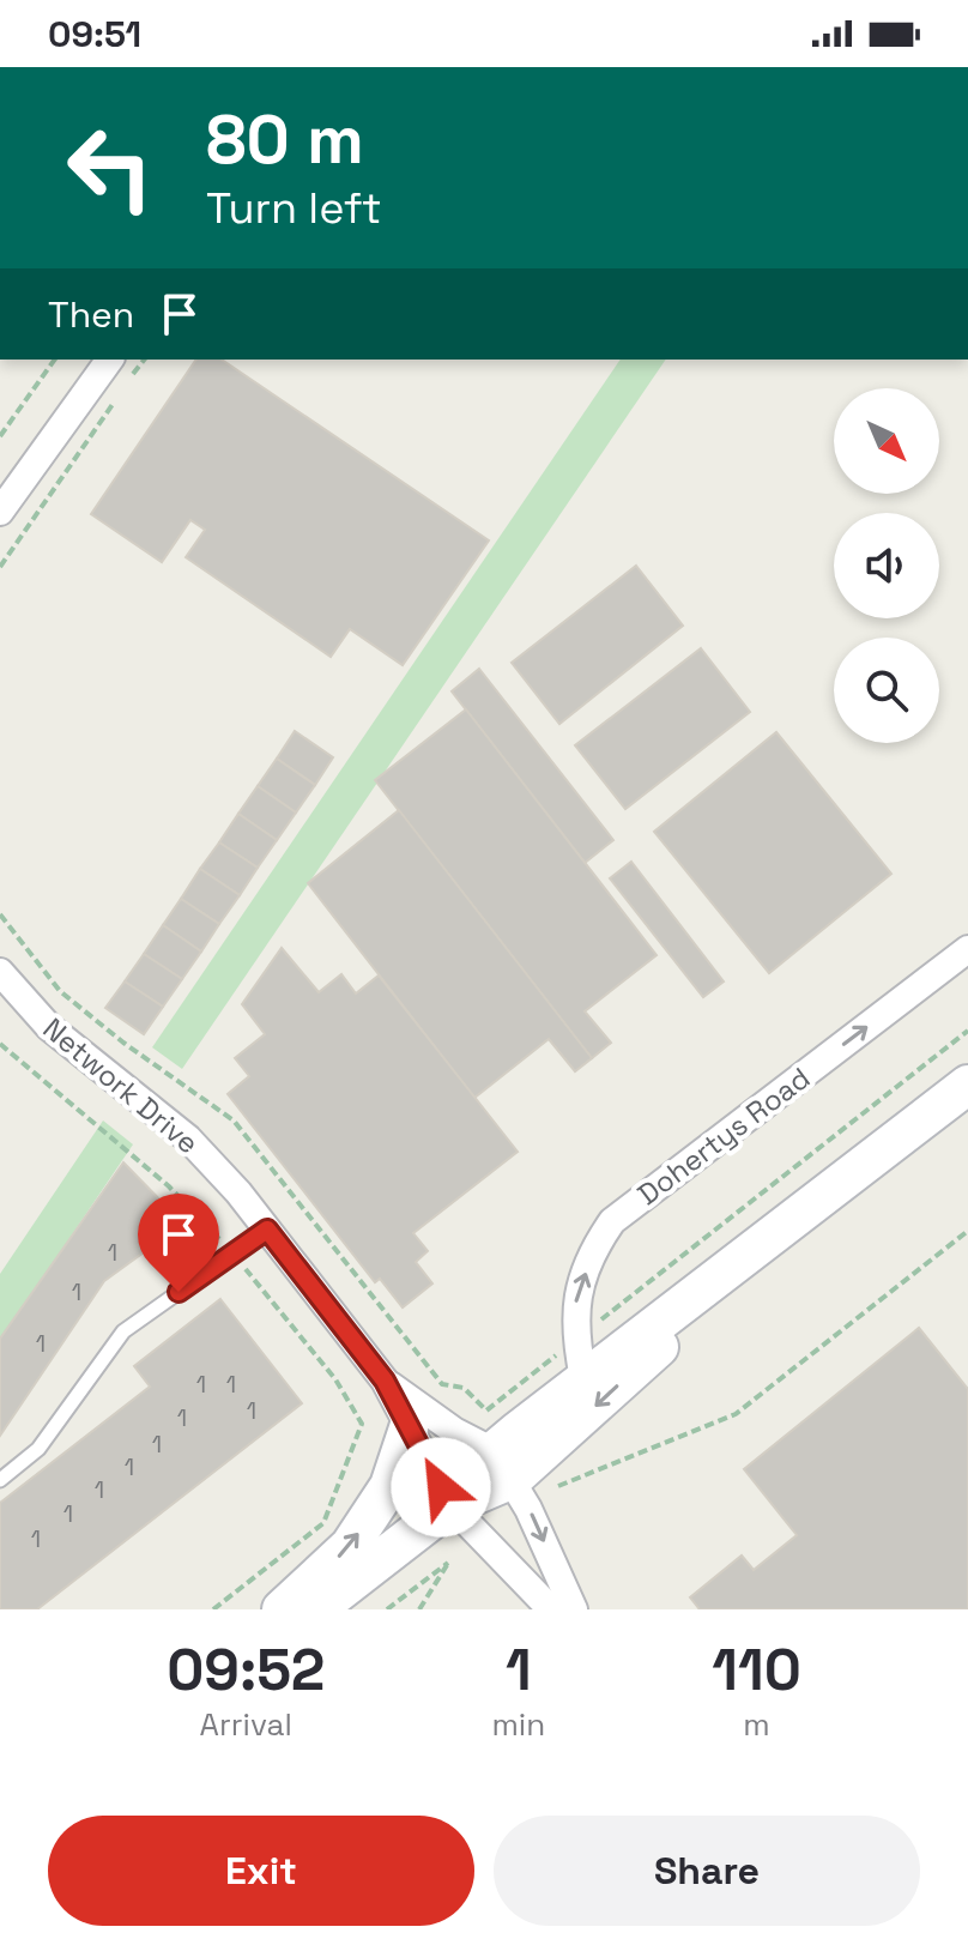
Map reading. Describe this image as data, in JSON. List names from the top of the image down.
{
  "streets": {
    "street": ["Network Drive", "Dohertys Road"]
  },
  "one_way": ["Dohertys Road"],
  "house_numbers": [
    "1",
    "1",
    "1",
    "1",
    "1",
    "1",
    "1",
    "1",
    "1",
    "1",
    "1",
    "1"
  ],
  "north": "bottom right",
  "page": {
    "status": "09:51",
    "turn": ["80 m", "Turn left"],
    "then": "Then",
    "eta": [
      "09:52",
      "Arrival",
      "1",
      "min",
      "110",
      "m"
    ],
    "buttons": ["Exit", "Share"]
  }
}
